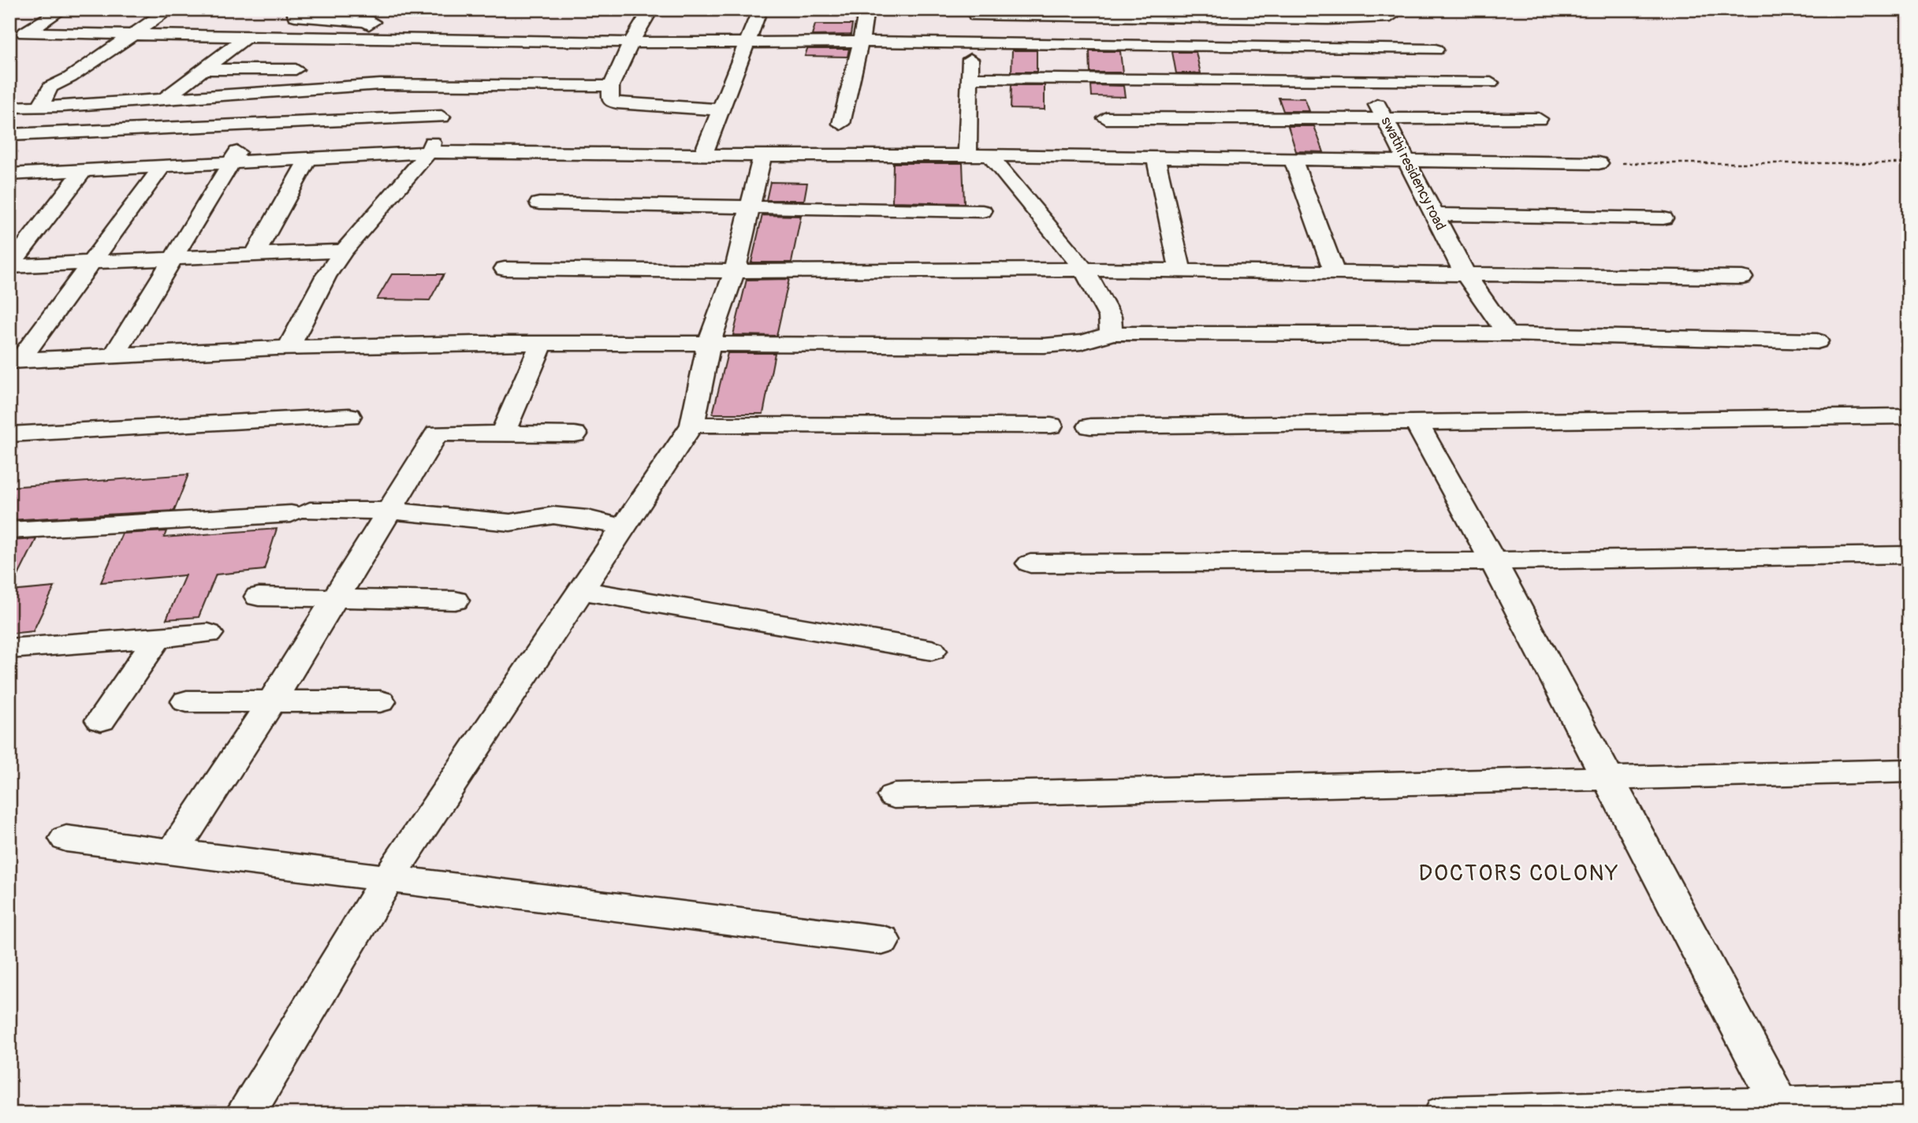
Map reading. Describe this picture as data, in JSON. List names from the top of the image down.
{
  "streets": {
    "street": ["swathi residency road"]
  },
  "districts": ["DOCTORS COLONY"]
}
